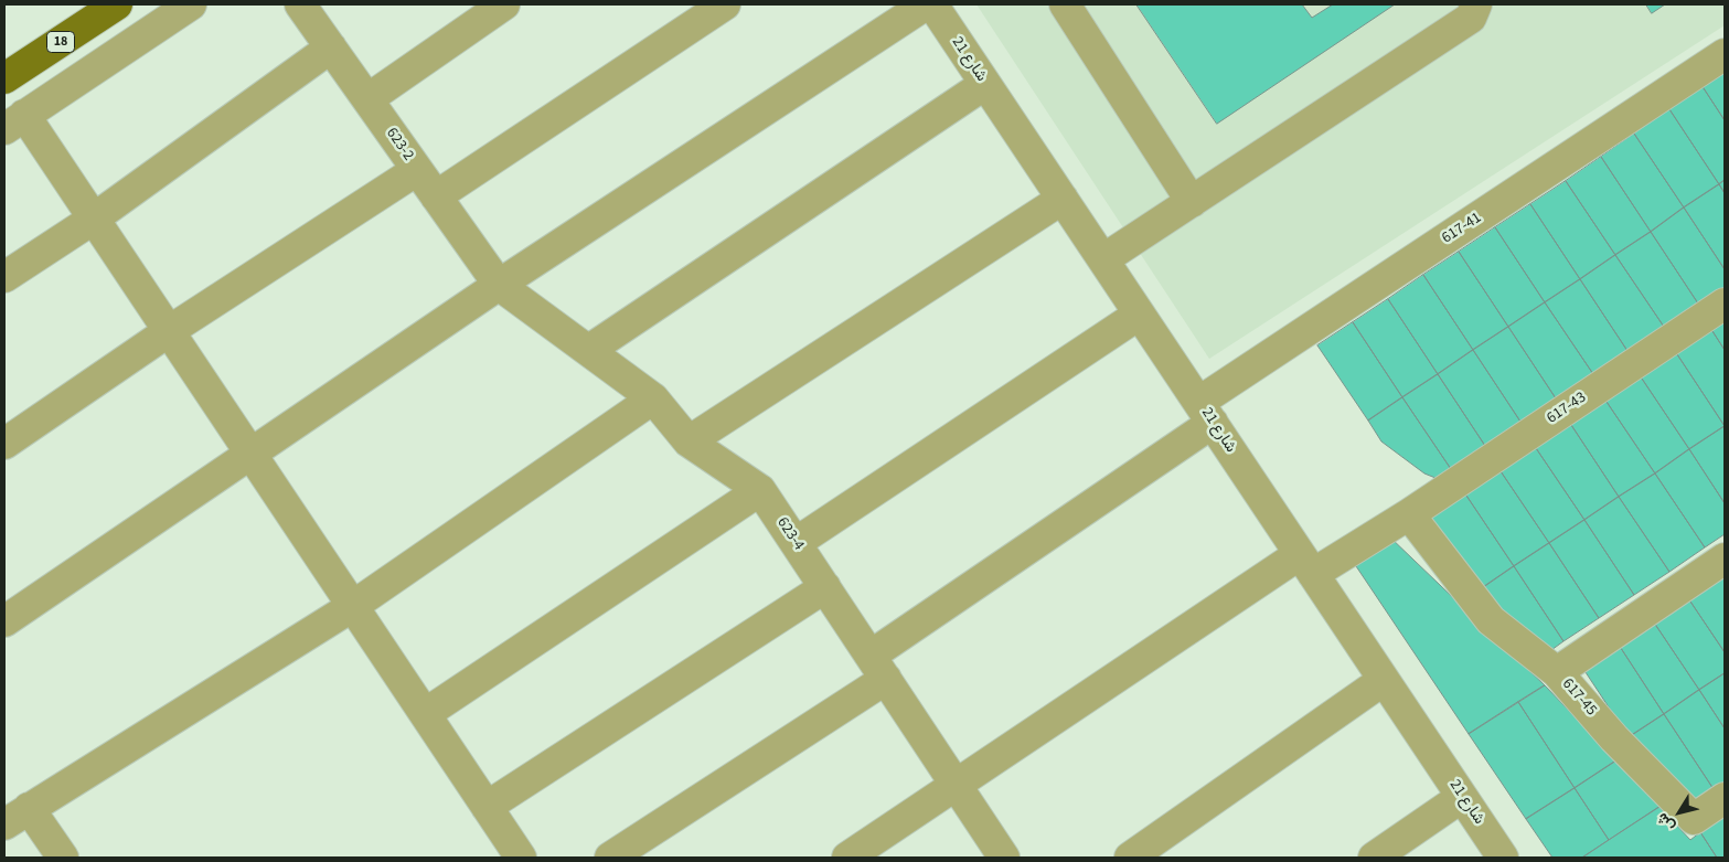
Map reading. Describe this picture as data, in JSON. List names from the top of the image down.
{
  "streets": {
    "main road": ["18"],
    "street": [
      "شارع 21",
      "623-2",
      "617-41",
      "617-43",
      "623-4",
      "617-45"
    ]
  },
  "crossings": [
    ["شارع 21", "617-41"],
    ["شارع 21", "617-43"],
    ["623-2", "623-4"],
    ["617-41", "623-4"],
    ["617-43", "623-4"]
  ],
  "north": "bottom left"
}
